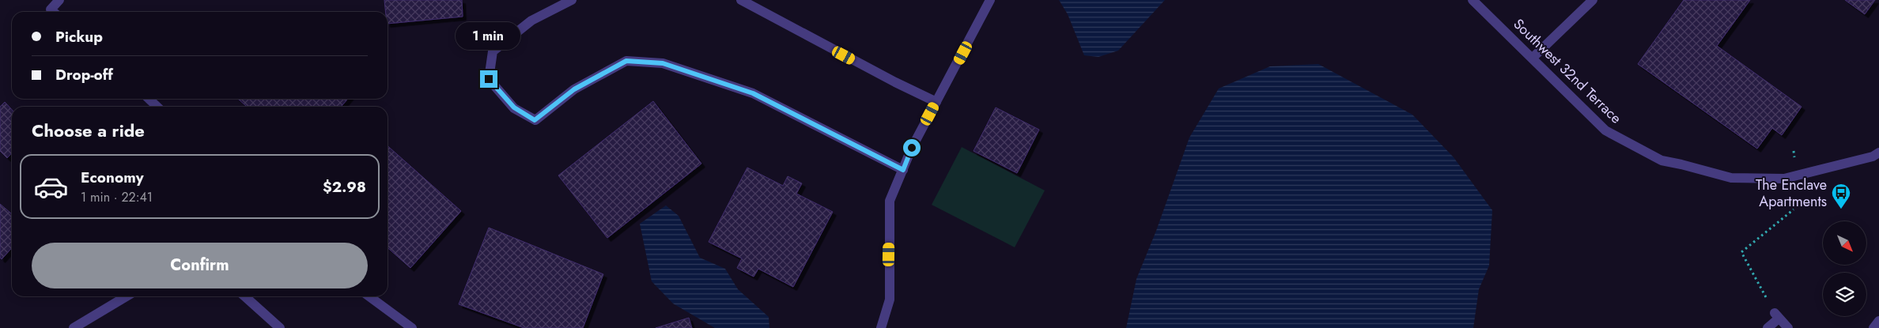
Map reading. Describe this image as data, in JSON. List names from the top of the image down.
{
  "streets": {
    "street": ["Southwest 32nd Terrace"]
  },
  "places": {
    "bus stop": ["The Enclave Apartments"]
  },
  "north": "bottom right",
  "page": {
    "banner": ["Pickup", "Drop-off"],
    "bubble": "1 min",
    "heading": "Choose a ride",
    "list": [
      {
        "name": "Economy",
        "note": "1 min · 22:41",
        "value": "$2.98"
      }
    ],
    "buttons": "Confirm"
  }
}
